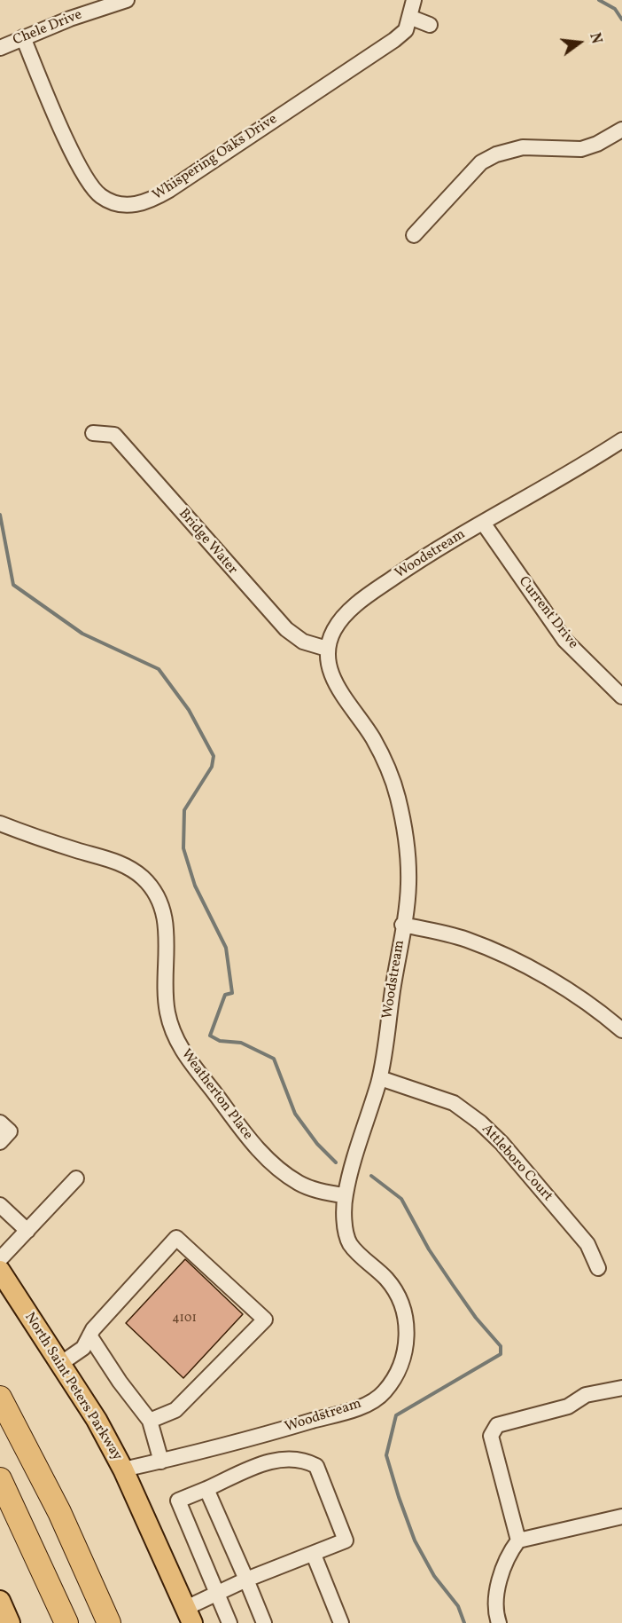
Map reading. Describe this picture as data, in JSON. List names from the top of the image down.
{
  "streets": {
    "main road": ["North Saint Peters Parkway"],
    "street": [
      "Chele Drive",
      "Whispering Oaks Drive",
      "Bridge Water",
      "Woodstream",
      "Current Drive",
      "Weatherton Place",
      "Attleboro Court"
    ]
  },
  "crossings": [
    ["Chele Drive", "Whispering Oaks Drive"],
    ["Bridge Water", "Woodstream"],
    ["Woodstream", "Current Drive"],
    ["Woodstream", "Weatherton Place"],
    ["Woodstream", "Attleboro Court"],
    ["Woodstream", "North Saint Peters Parkway"]
  ],
  "house_numbers": ["4101"],
  "north": "right"
}
